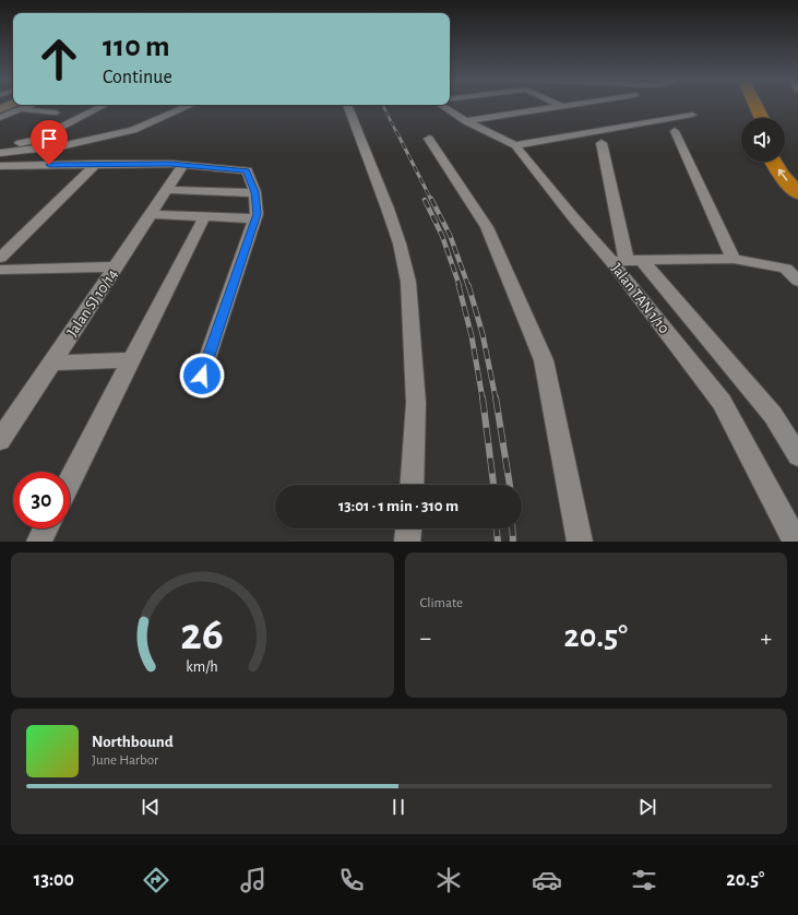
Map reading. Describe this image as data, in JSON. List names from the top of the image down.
{
  "streets": {
    "street": ["Jalan TAN 1/10", "Jalan SJ 10/14"]
  },
  "page": {
    "turn": ["110 m", "Continue"],
    "limit": "30",
    "trip": "13:01 · 1 min · 310 m",
    "tile": "Climate",
    "heat": ["−", "20.5°", "+"],
    "song": ["Northbound", "June Harbor"],
    "tabs": ["13:00", "20.5°"],
    "gauge": ["26", "km/h"]
  }
}
